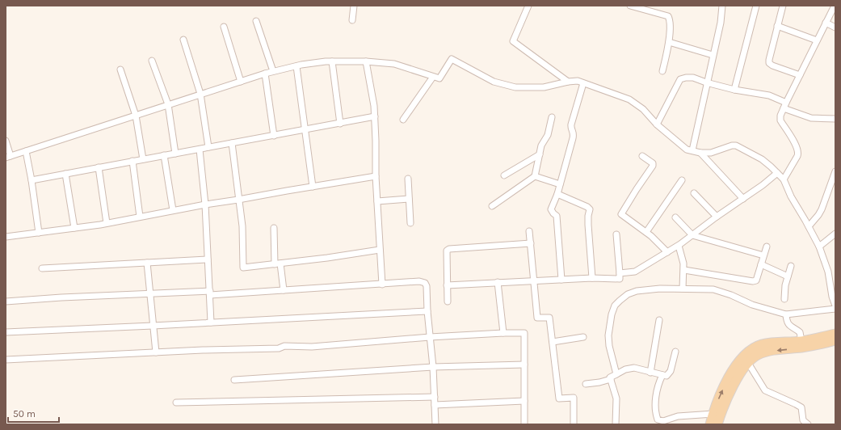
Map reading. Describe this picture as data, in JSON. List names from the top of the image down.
{
  "scale_bar": "50 m"
}
